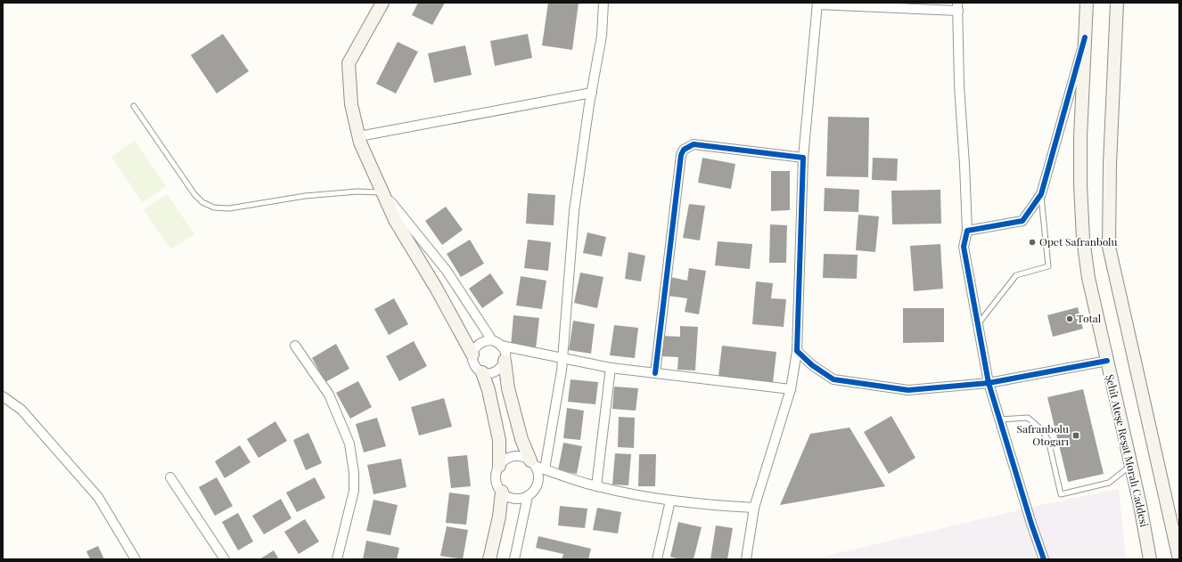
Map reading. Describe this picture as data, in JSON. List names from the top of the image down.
{
  "streets": {
    "main road": ["Şehit Ateşe Reşat Moralı Caddesi"]
  },
  "places": {
    "other": ["Opet Safranbolu", "Total"],
    "transit": ["Safranbolu Otogarı"]
  }
}
